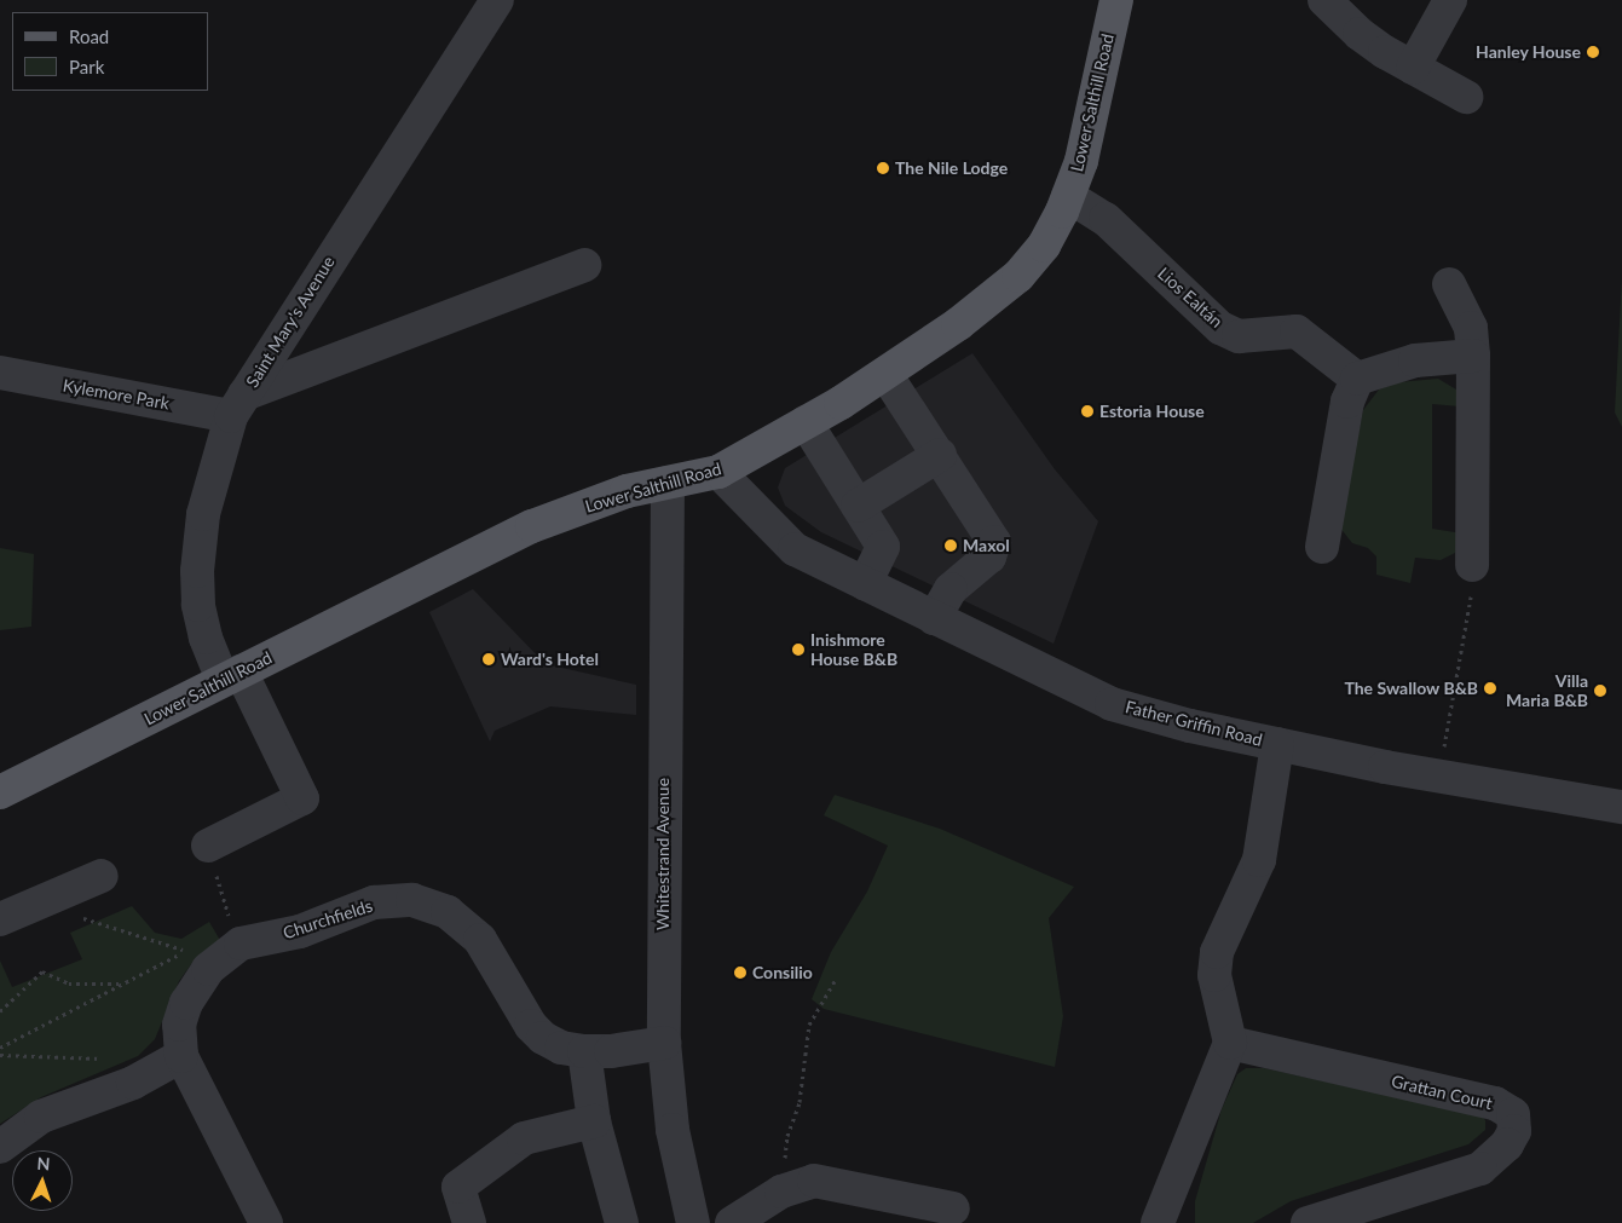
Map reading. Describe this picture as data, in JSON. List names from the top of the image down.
{
  "streets": {
    "main road": ["Lower Salthill Road"],
    "street": [
      "Lios Ealtán",
      "Saint Mary's Avenue",
      "Kylemore Park",
      "Father Griffin Road",
      "Whitestrand Avenue",
      "Churchfields",
      "Grattan Court"
    ]
  },
  "crossings": [
    ["Lower Salthill Road", "Lios Ealtán"],
    ["Lower Salthill Road", "Saint Mary's Avenue"],
    ["Lower Salthill Road", "Father Griffin Road"],
    ["Lower Salthill Road", "Whitestrand Avenue"],
    ["Saint Mary's Avenue", "Kylemore Park"],
    ["Whitestrand Avenue", "Churchfields"]
  ],
  "places": [
    "Hanley House",
    "The Nile Lodge",
    "Estoria House",
    "Maxol",
    "Inishmore House B&B",
    "Ward's Hotel",
    "The Swallow B&B",
    "Villa Maria B&B",
    "Consilio"
  ],
  "legend": ["Road", "Park"],
  "north": "top"
}
